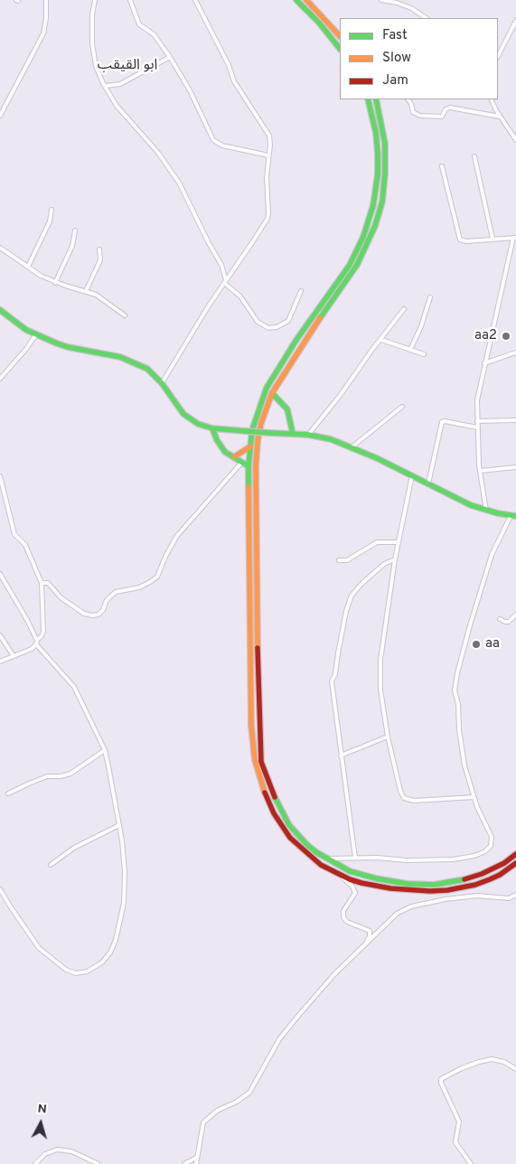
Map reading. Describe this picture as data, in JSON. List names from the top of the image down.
{
  "districts": ["ابو القيقب"],
  "places": ["aa2", "aa"],
  "legend": ["Fast", "Slow", "Jam"],
  "north": "top"
}
